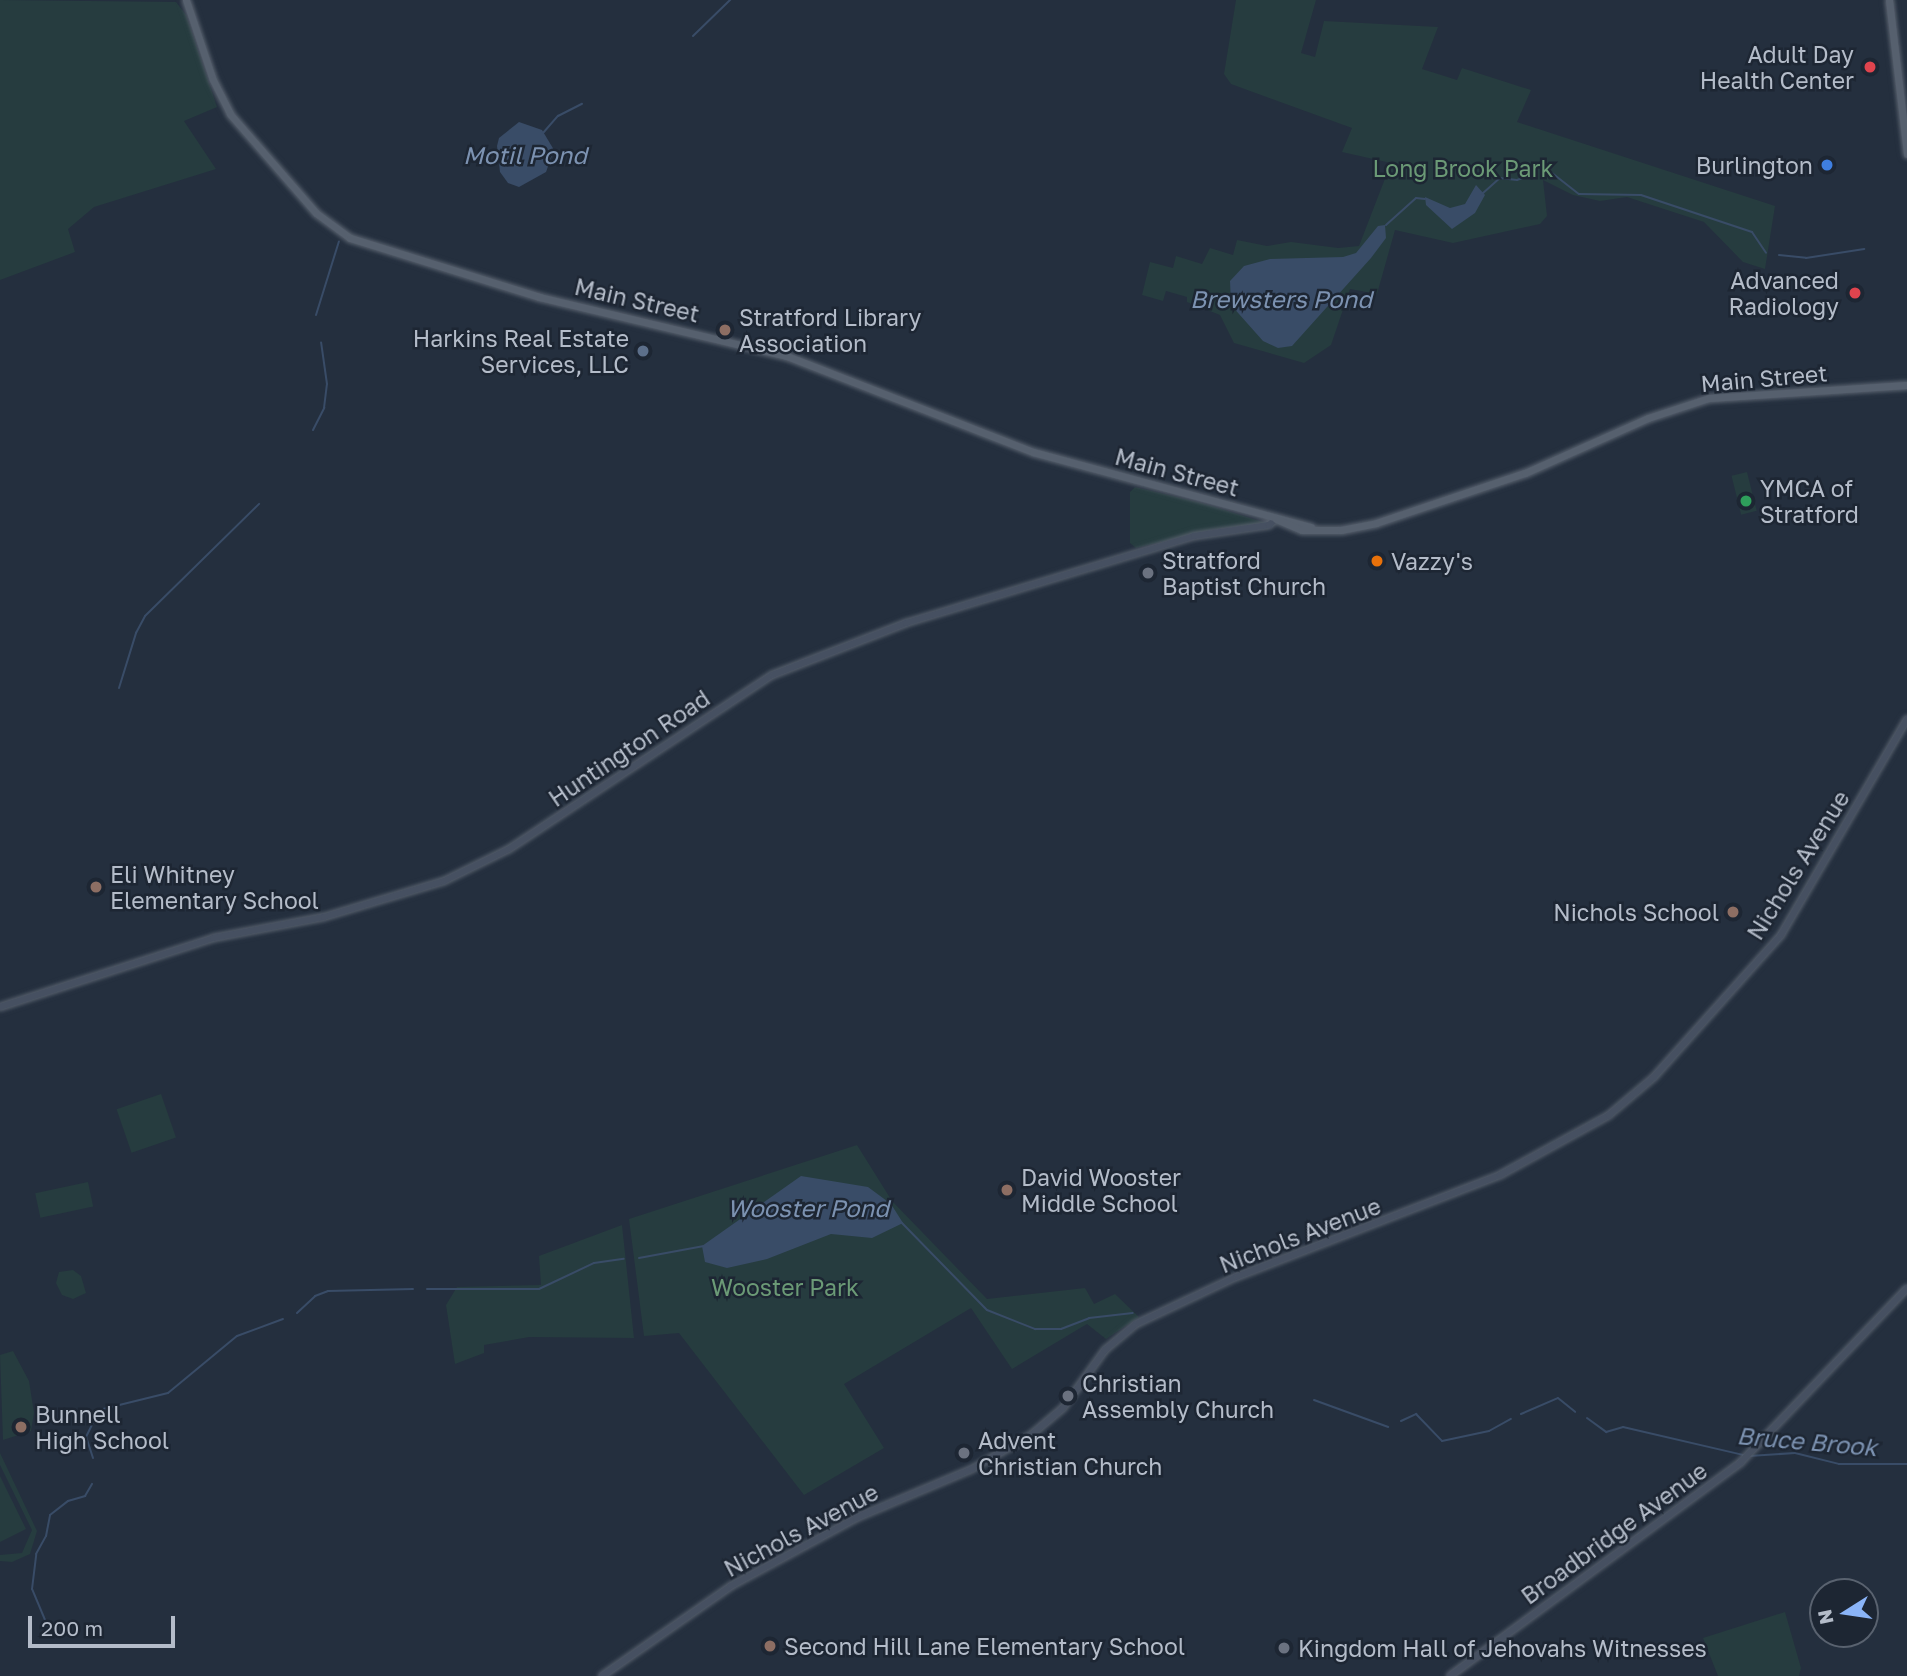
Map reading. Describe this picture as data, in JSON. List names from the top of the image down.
{
  "streets": {
    "main road": [
      "Main Street",
      "Huntington Road",
      "Nichols Avenue",
      "Broadbridge Avenue"
    ]
  },
  "crossings": [
    ["Main Street", "Huntington Road"]
  ],
  "water": [
    "Motil Pond",
    "Brewsters Pond",
    "Wooster Pond",
    "Bruce Brook"
  ],
  "parks": ["Long Brook Park", "Wooster Park"],
  "places": [
    "Adult Day Health Center",
    "Burlington",
    "Advanced Radiology",
    "Stratford Library Association",
    "Harkins Real Estate Services, LLC",
    "YMCA of Stratford",
    "Vazzy's",
    "Stratford Baptist Church",
    "Eli Whitney Elementary School",
    "Nichols School",
    "David Wooster Middle School",
    "Christian Assembly Church",
    "Bunnell High School",
    "Advent Christian Church",
    "Second Hill Lane Elementary School",
    "Kingdom Hall of Jehovahs Witnesses"
  ],
  "scale_bar": "200 m",
  "north": "left"
}
